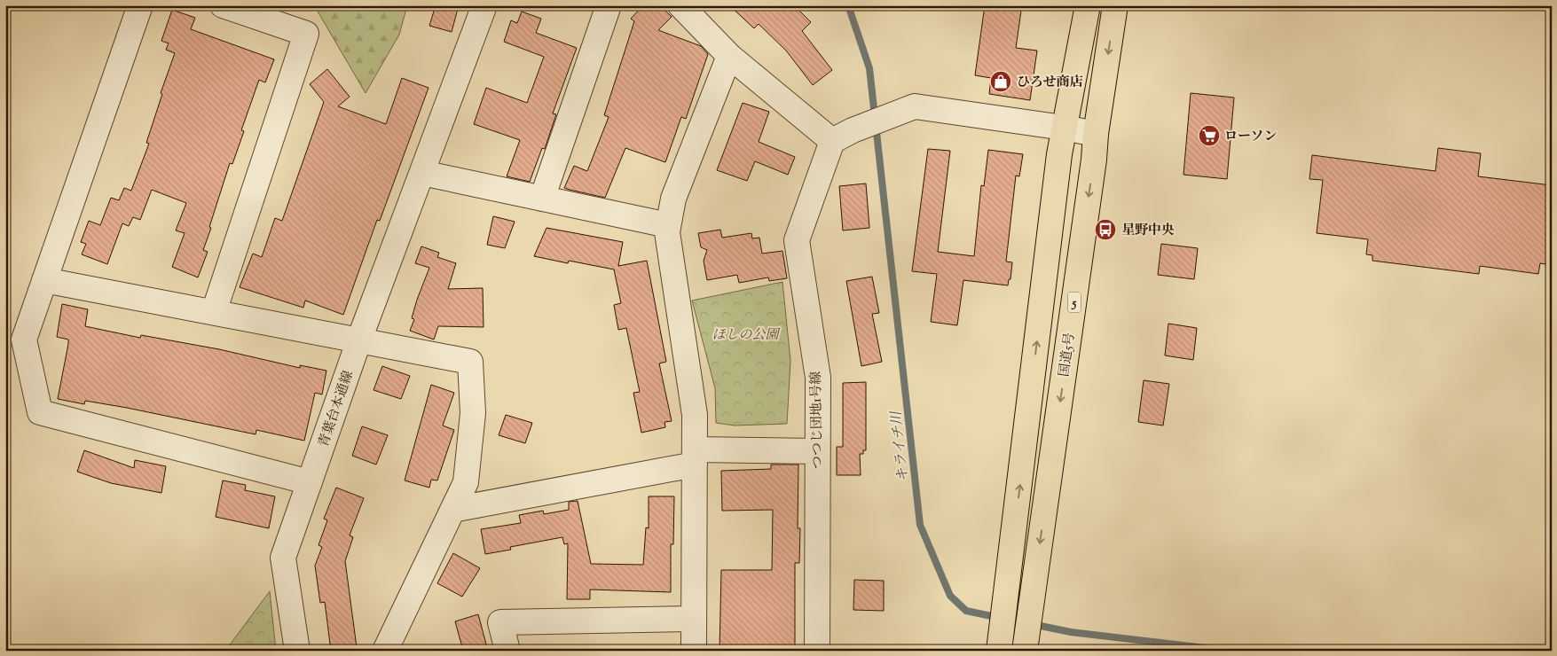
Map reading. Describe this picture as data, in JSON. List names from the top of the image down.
{
  "streets": {
    "highway": ["5", "国道5号"],
    "street": ["青葉台本通線", "つつじ団地1号線"]
  },
  "water": ["キライチ川"],
  "parks": ["ほしの公園"],
  "places": {
    "shop": ["ひろせ商店"],
    "supermarket": ["ローソン"],
    "bus stop": ["星野中央"]
  }
}
